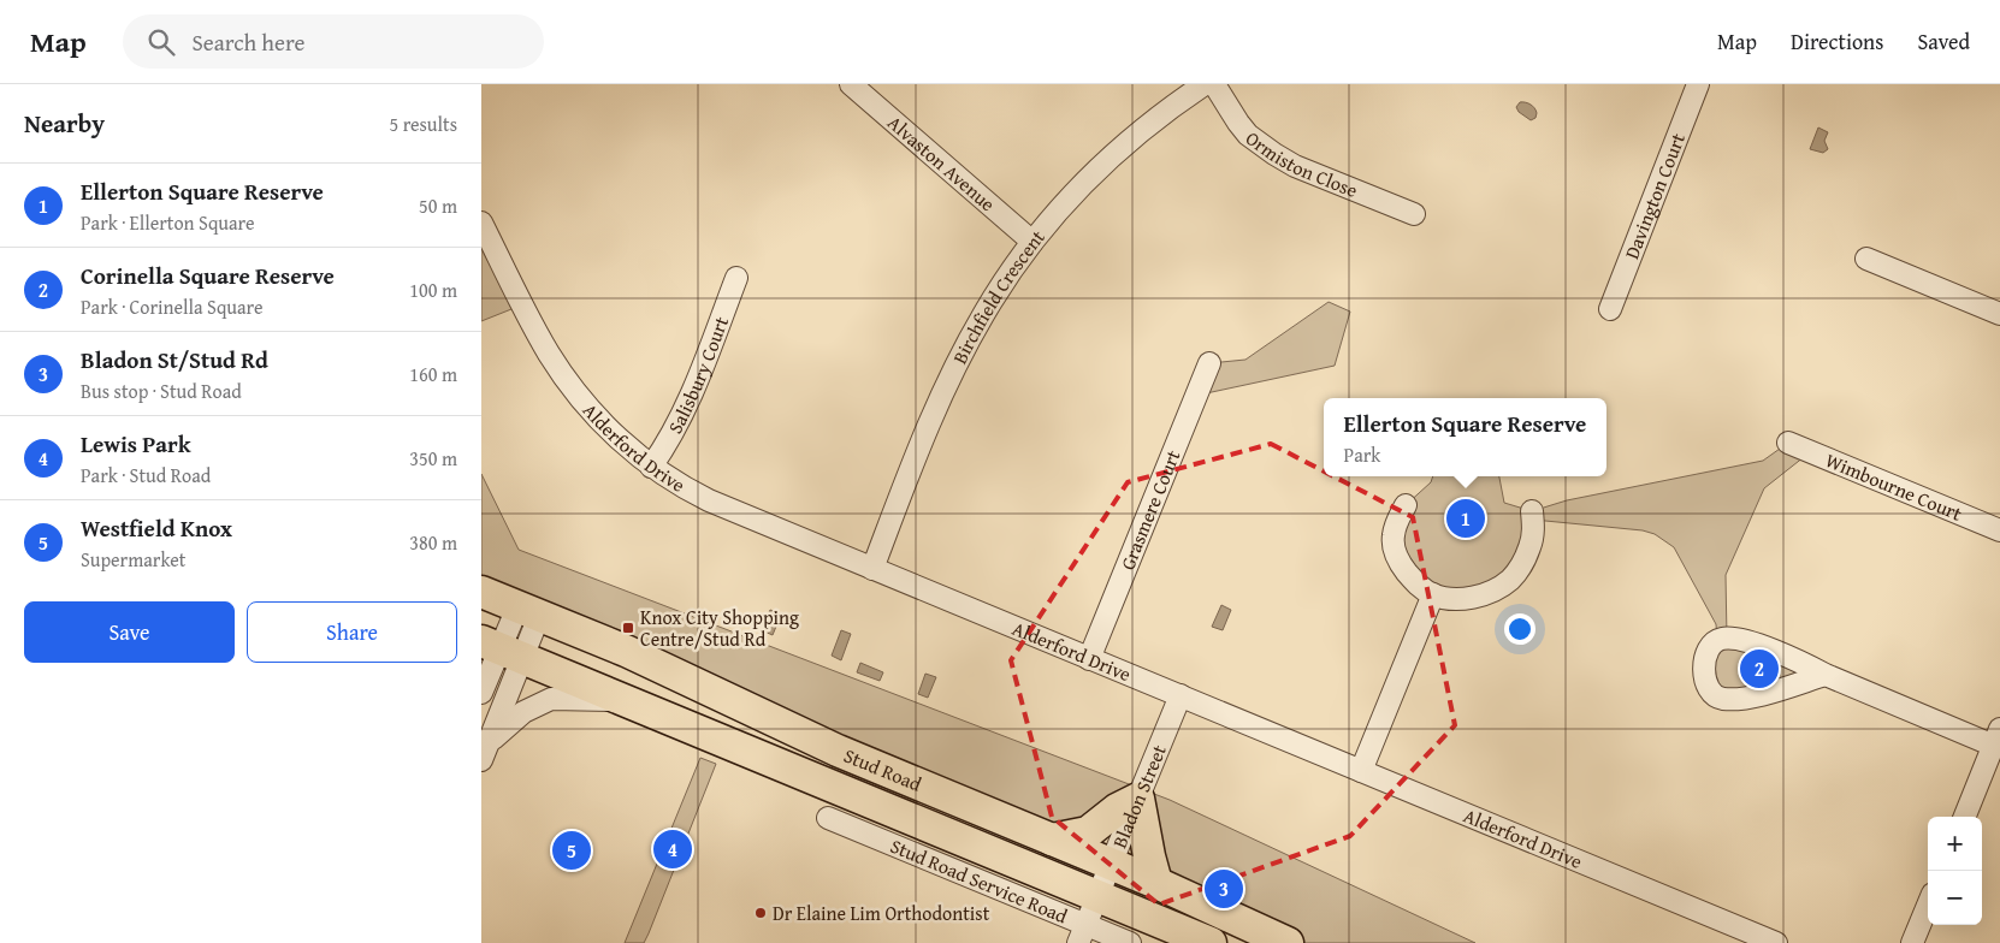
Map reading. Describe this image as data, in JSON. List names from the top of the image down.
{
  "streets": {
    "main road": ["Stud Road"],
    "street": [
      "Ormiston Close",
      "Alvaston Avenue",
      "Davington Court",
      "Birchfield Crescent",
      "Salisbury Court",
      "Alderford Drive",
      "Wimbourne Court",
      "Grasmere Court",
      "Bladon Street",
      "Stud Road Service Road"
    ]
  },
  "crossings": [
    ["Alvaston Avenue", "Birchfield Crescent"],
    ["Birchfield Crescent", "Alderford Drive"],
    ["Salisbury Court", "Alderford Drive"],
    ["Alderford Drive", "Grasmere Court"],
    ["Alderford Drive", "Bladon Street"],
    ["Stud Road", "Bladon Street"],
    ["Stud Road", "Stud Road Service Road"],
    ["Bladon Street", "Stud Road Service Road"]
  ],
  "places": {
    "transit": ["Knox City Shopping Centre/Stud Rd"],
    "other": ["Dr Elaine Lim Orthodontist"]
  },
  "page": {
    "header": "Map",
    "search": "Search here",
    "nav": ["Map", "Directions", "Saved"],
    "heading": ["Nearby", "5 results"],
    "list": [
      {
        "mark": "1",
        "name": "Ellerton Square Reserve",
        "note": "Park · Ellerton Square",
        "value": "50 m"
      },
      {
        "mark": "2",
        "name": "Corinella Square Reserve",
        "note": "Park · Corinella Square",
        "value": "100 m"
      },
      {
        "mark": "3",
        "name": "Bladon St/Stud Rd",
        "note": "Bus stop · Stud Road",
        "value": "160 m"
      },
      {
        "mark": "4",
        "name": "Lewis Park",
        "note": "Park · Stud Road",
        "value": "350 m"
      },
      {
        "mark": "5",
        "name": "Westfield Knox",
        "note": "Supermarket",
        "value": "380 m"
      }
    ],
    "popup": ["Ellerton Square Reserve", "Park"],
    "pins": [
      "1",
      "2",
      "4",
      "5",
      "3"
    ],
    "buttons": ["Save", "Share"],
    "map_buttons": ["+", "−"]
  }
}
